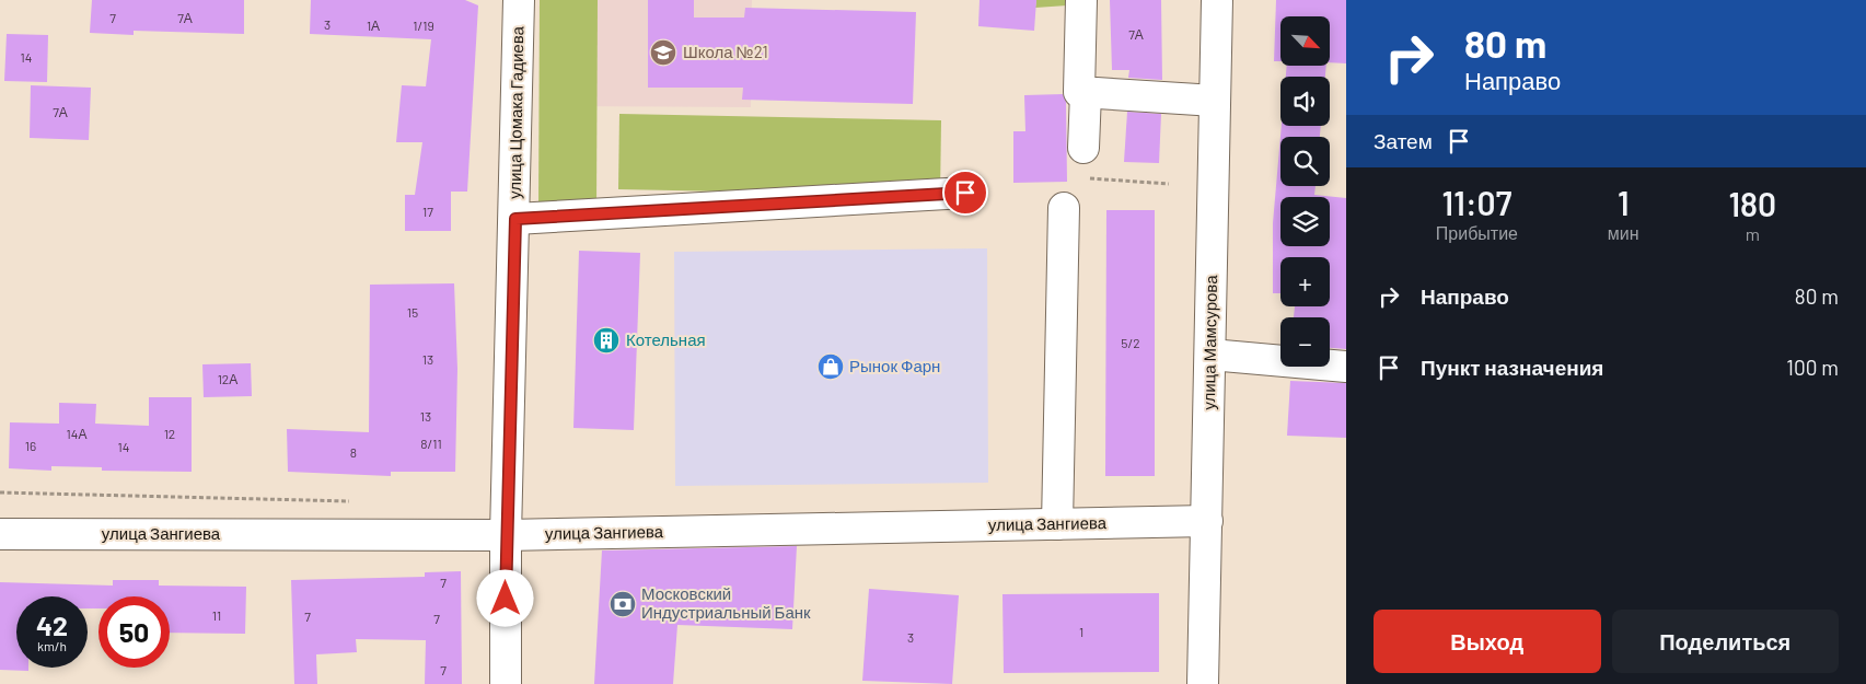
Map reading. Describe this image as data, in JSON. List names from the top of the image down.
{
  "streets": {
    "street": ["улица Цомака Гадиева", "улица Мамсурова", "улица Зангиева"]
  },
  "crossings": [
    ["улица Цомака Гадиева", "улица Зангиева"],
    ["улица Мамсурова", "улица Зангиева"]
  ],
  "places": {
    "school or university": ["Школа №21"],
    "building": ["Котельная"],
    "shop": ["Рынок Фарн"],
    "bank": ["Московский Индустриальный Банк"]
  },
  "house_numbers": [
    "7",
    "7А",
    "3",
    "1А",
    "1/19",
    "7А",
    "14",
    "7А",
    "17",
    "15",
    "5/2",
    "13",
    "12А",
    "13",
    "14А",
    "12",
    "8/11",
    "16",
    "14",
    "8",
    "7",
    "11",
    "7",
    "7",
    "1",
    "3",
    "7"
  ],
  "north": "bottom right",
  "page": {
    "turn": ["80 m", "Направо"],
    "map_buttons": ["+", "−"],
    "then": "Затем",
    "eta": [
      "11:07",
      "Прибытие",
      "1",
      "мин",
      "180",
      "m"
    ],
    "list": [
      {
        "name": "Направо",
        "value": "80 m"
      },
      {
        "name": "Пункт назначения",
        "value": "100 m"
      }
    ],
    "speed": "42 km/h",
    "limit": "50",
    "buttons": ["Выход", "Поделиться"]
  }
}
